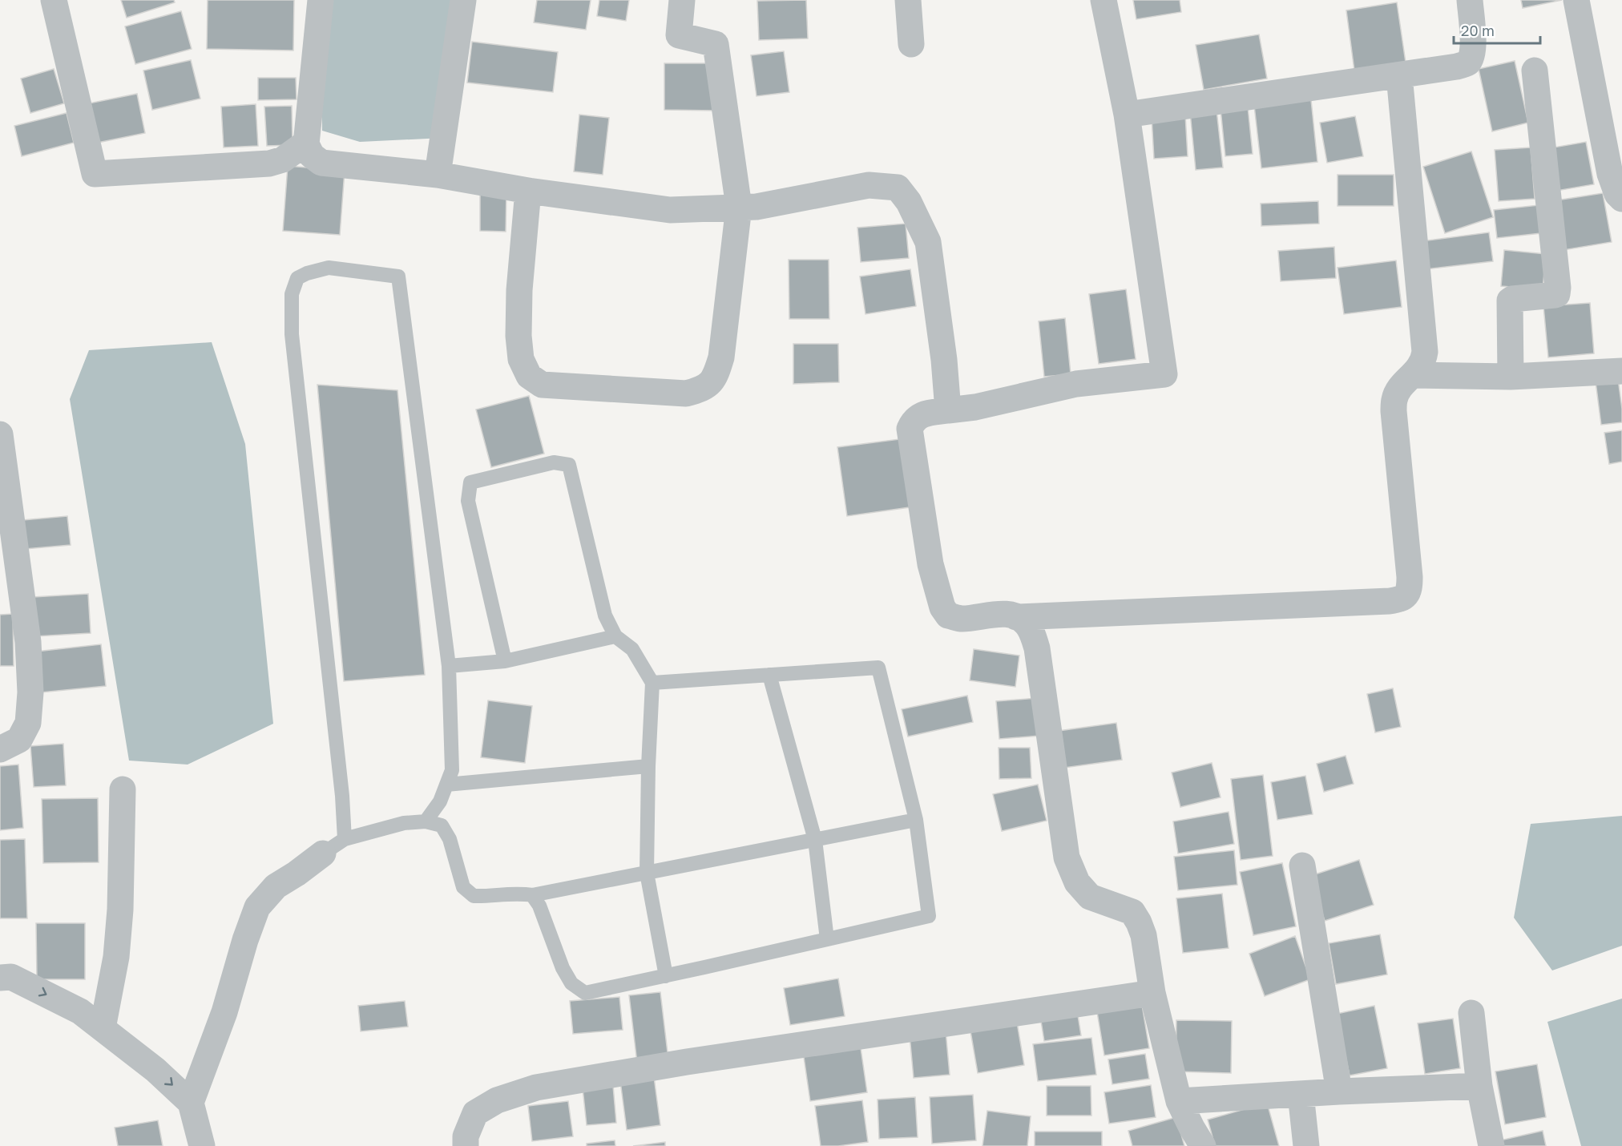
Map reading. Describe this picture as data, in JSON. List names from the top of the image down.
{
  "scale_bar": "20 m"
}
